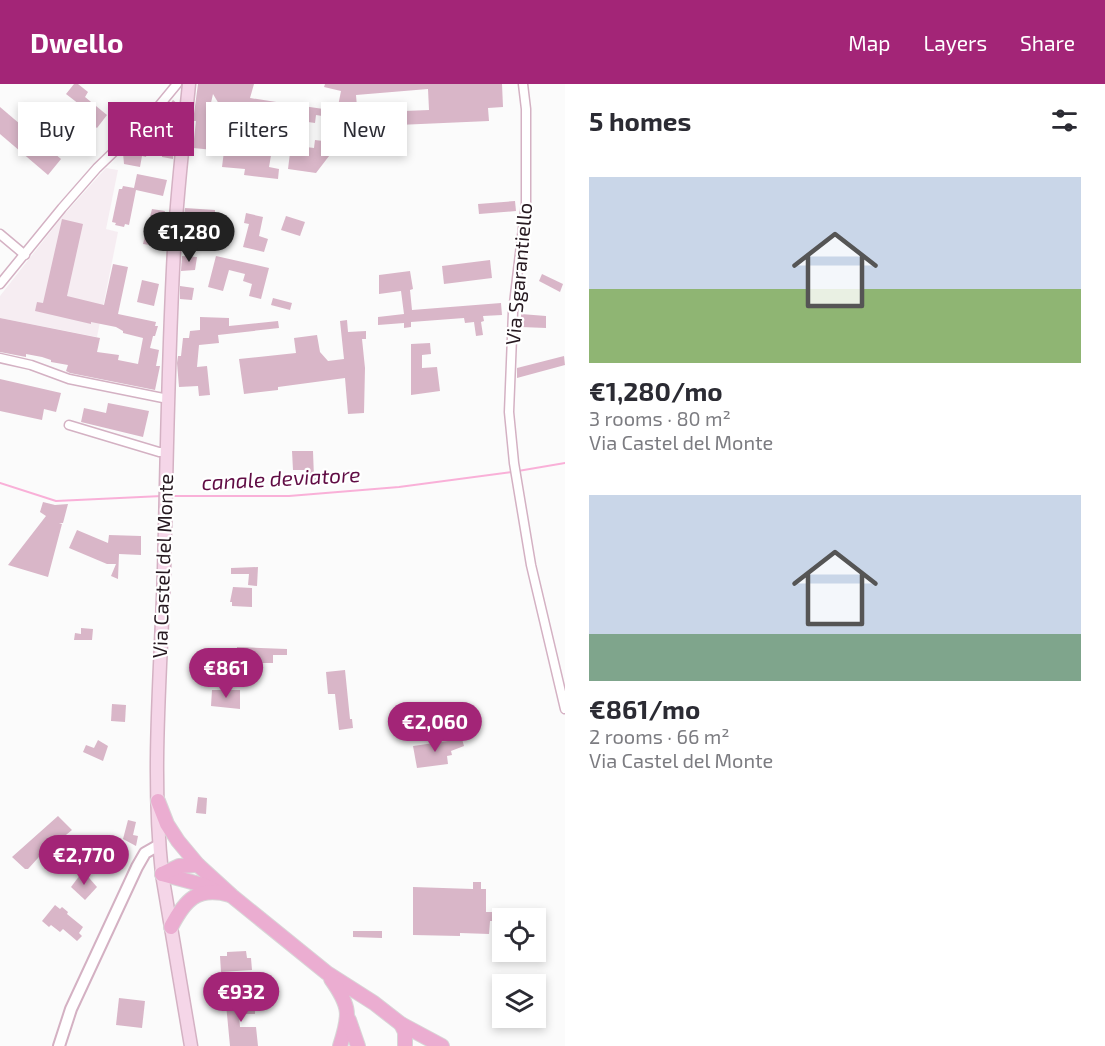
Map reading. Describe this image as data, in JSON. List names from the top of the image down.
{
  "streets": {
    "main road": ["Via Castel del Monte"],
    "street": ["Via Sgarantiello"]
  },
  "water": ["canale deviatore"],
  "page": {
    "header": "Dwello",
    "nav": ["Map", "Layers", "Share"],
    "heading": "5 homes",
    "chip": [
      "Buy",
      "Rent",
      "Filters",
      "New"
    ],
    "list": [
      {
        "name": "€1,280/mo",
        "note": "3 rooms · 80 m² · Via Castel del Monte"
      },
      {
        "name": "€861/mo",
        "note": "2 rooms · 66 m² · Via Castel del Monte"
      }
    ],
    "price": [
      "€1,280",
      "€861",
      "€2,060",
      "€2,770",
      "€932"
    ]
  }
}
